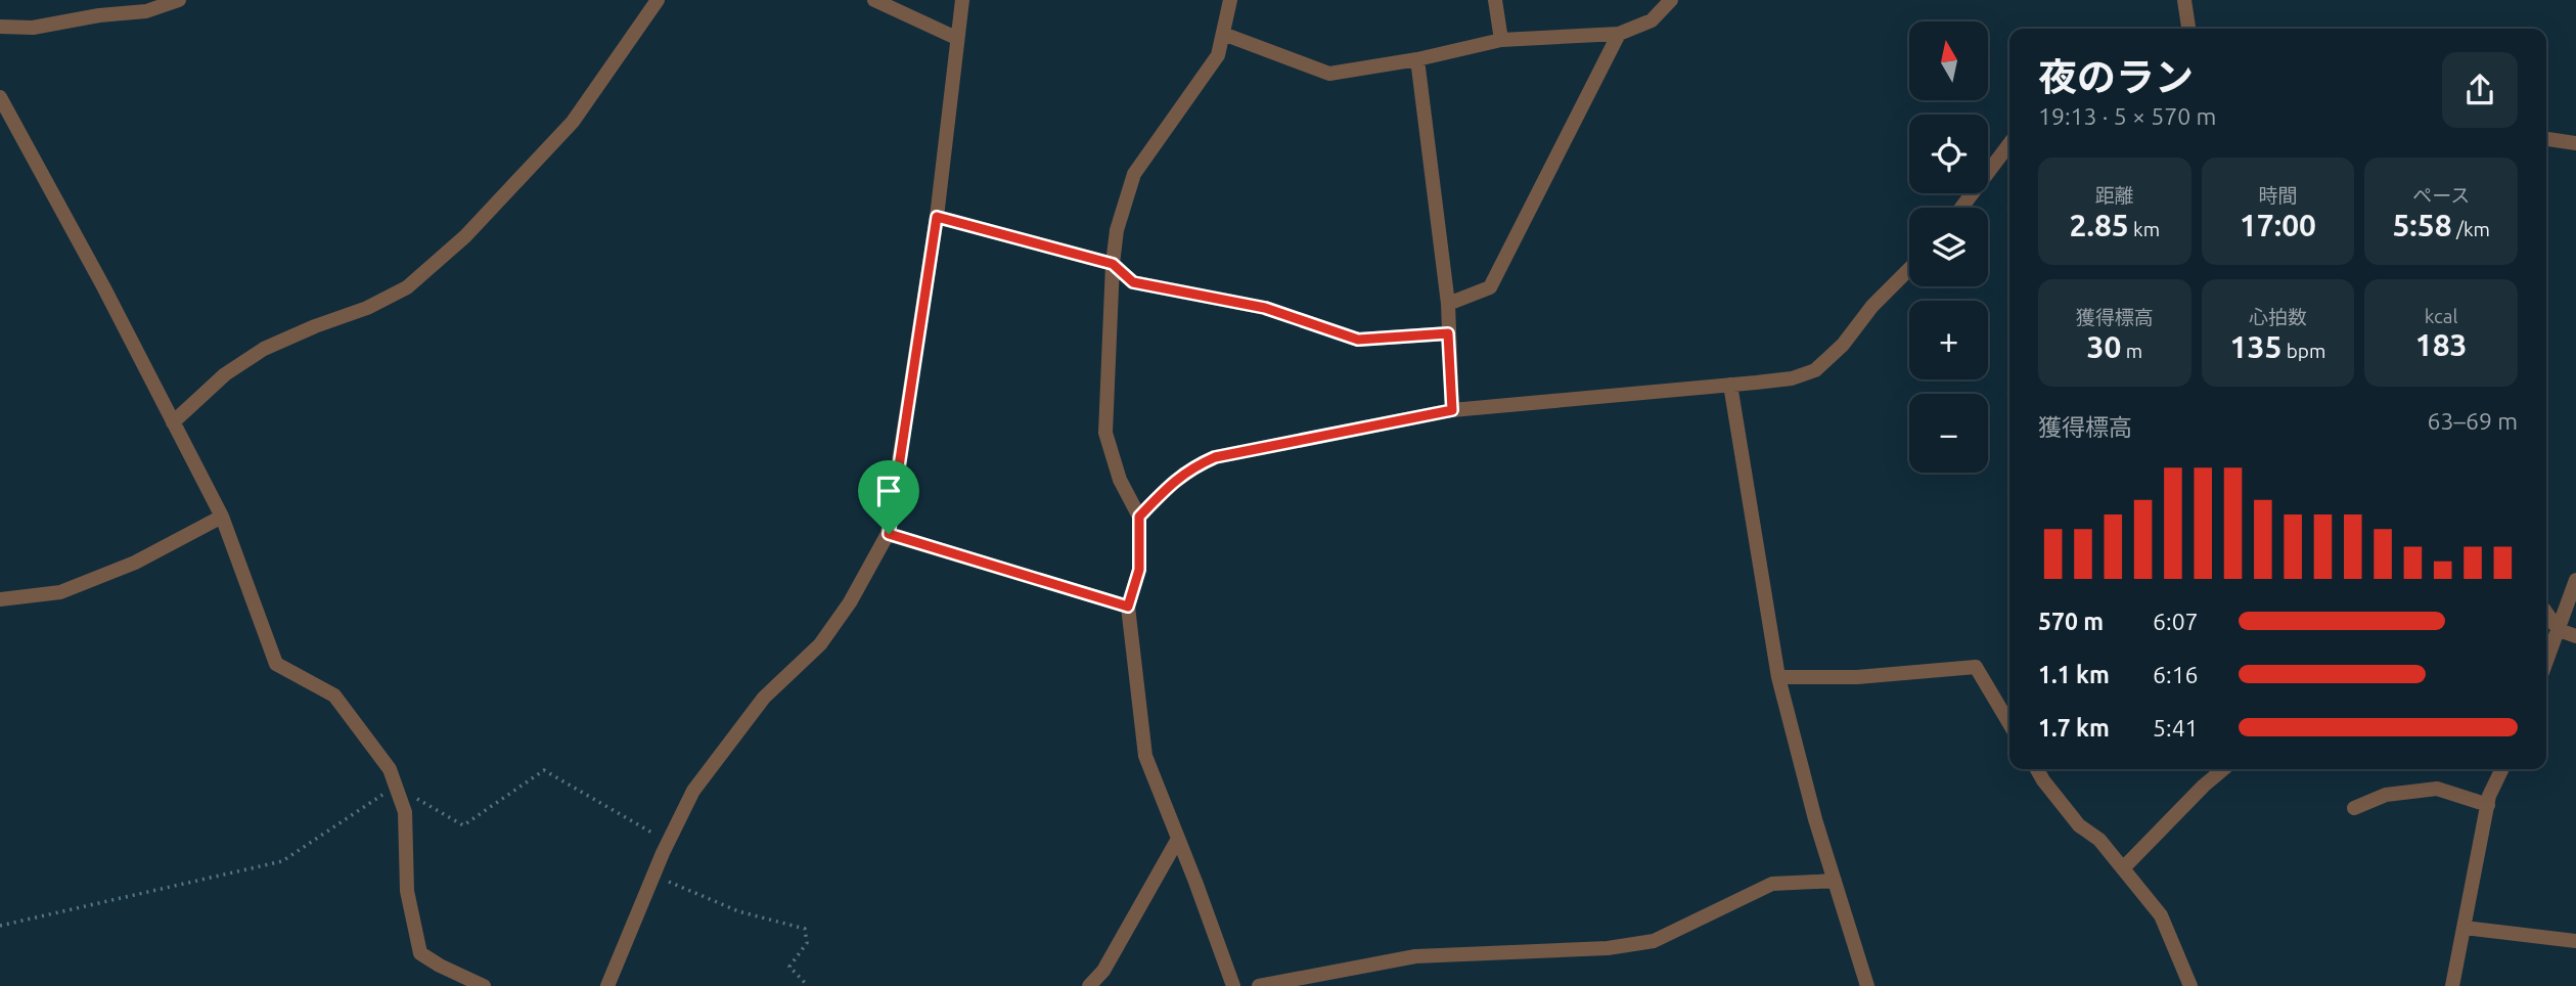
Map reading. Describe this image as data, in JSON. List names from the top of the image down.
{
  "north": "top",
  "page": {
    "map_buttons": ["+", "−"],
    "heading": ["夜のラン", "19:13 · 5 × 570 m"],
    "stats": [
      ["距離", "2.85 km"],
      ["時間", "17:00"],
      ["ペース", "5:58 /km"],
      ["獲得標高", "30 m"],
      ["心拍数", "135 bpm"],
      ["kcal", "183"]
    ],
    "chart": ["獲得標高", "63–69 m"],
    "list": [
      {
        "name": "570 m",
        "note": "6:07"
      },
      {
        "name": "1.1 km",
        "note": "6:16"
      },
      {
        "name": "1.7 km",
        "note": "5:41"
      }
    ]
  }
}
